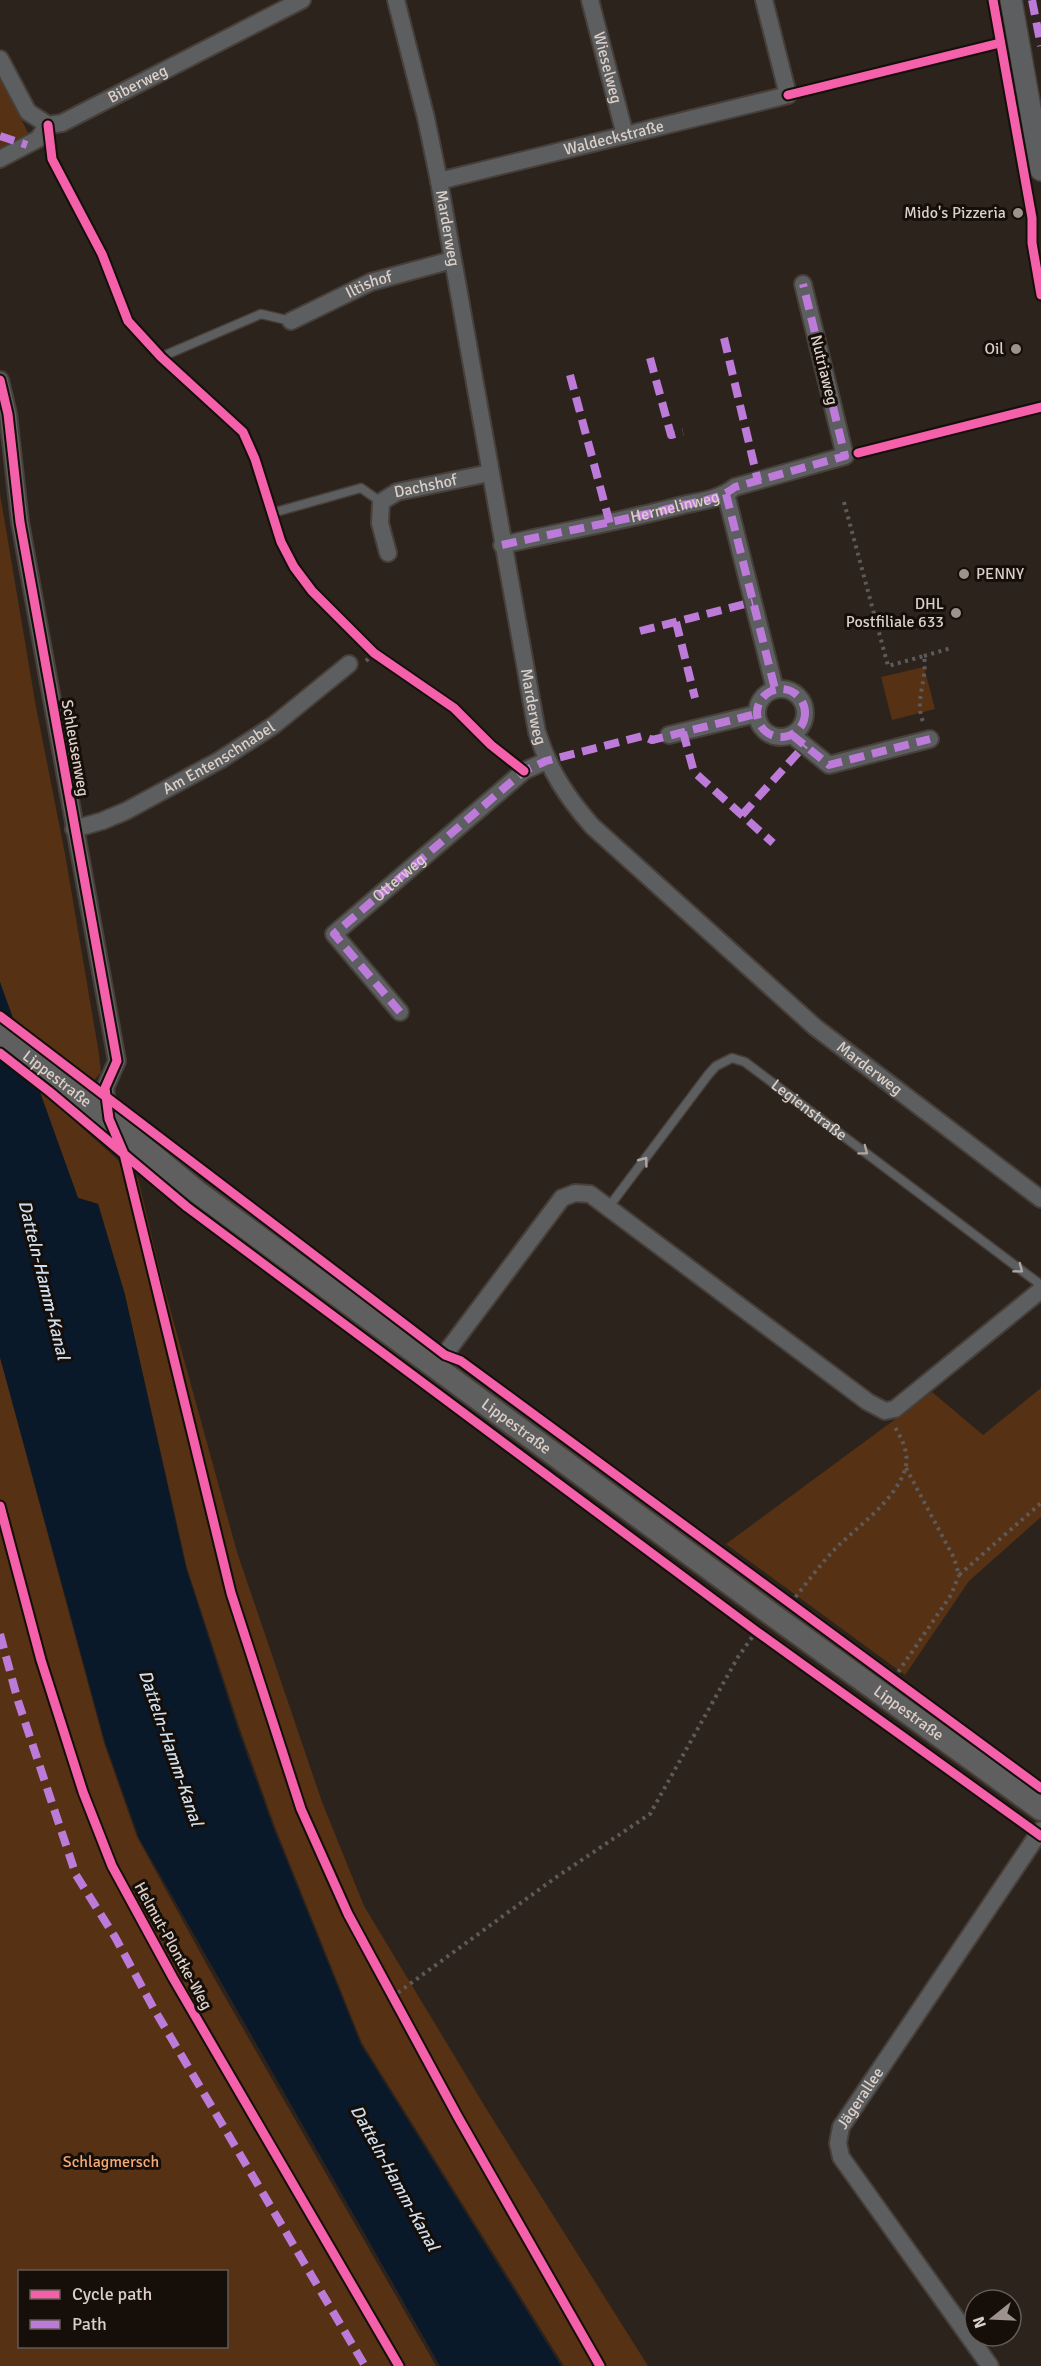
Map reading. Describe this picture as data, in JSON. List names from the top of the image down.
{
  "streets": {
    "main road": ["Lippestraße"],
    "street": [
      "Wieselweg",
      "Biberweg",
      "Waldeckstraße",
      "Marderweg",
      "Iltishof",
      "Nutriaweg",
      "Dachshof",
      "Hermelinweg",
      "Schleusenweg",
      "Am Entenschnabel",
      "Otterweg",
      "Jägerallee"
    ],
    "lane": ["Legienstraße"],
    "cycle path": ["Helmut-Plontke-Weg"]
  },
  "crossings": [
    ["Wieselweg", "Waldeckstraße"],
    ["Waldeckstraße", "Marderweg"],
    ["Marderweg", "Iltishof"],
    ["Marderweg", "Dachshof"],
    ["Marderweg", "Hermelinweg"],
    ["Marderweg", "Otterweg"],
    ["Nutriaweg", "Hermelinweg"],
    ["Schleusenweg", "Am Entenschnabel"],
    ["Schleusenweg", "Lippestraße"]
  ],
  "water": ["Datteln-Hamm-Kanal"],
  "parks": ["Schlagmersch"],
  "places": [
    "Mido's Pizzeria",
    "Oil",
    "PENNY",
    "DHL Postfiliale 633"
  ],
  "legend": ["Cycle path", "Path"],
  "north": "left"
}
